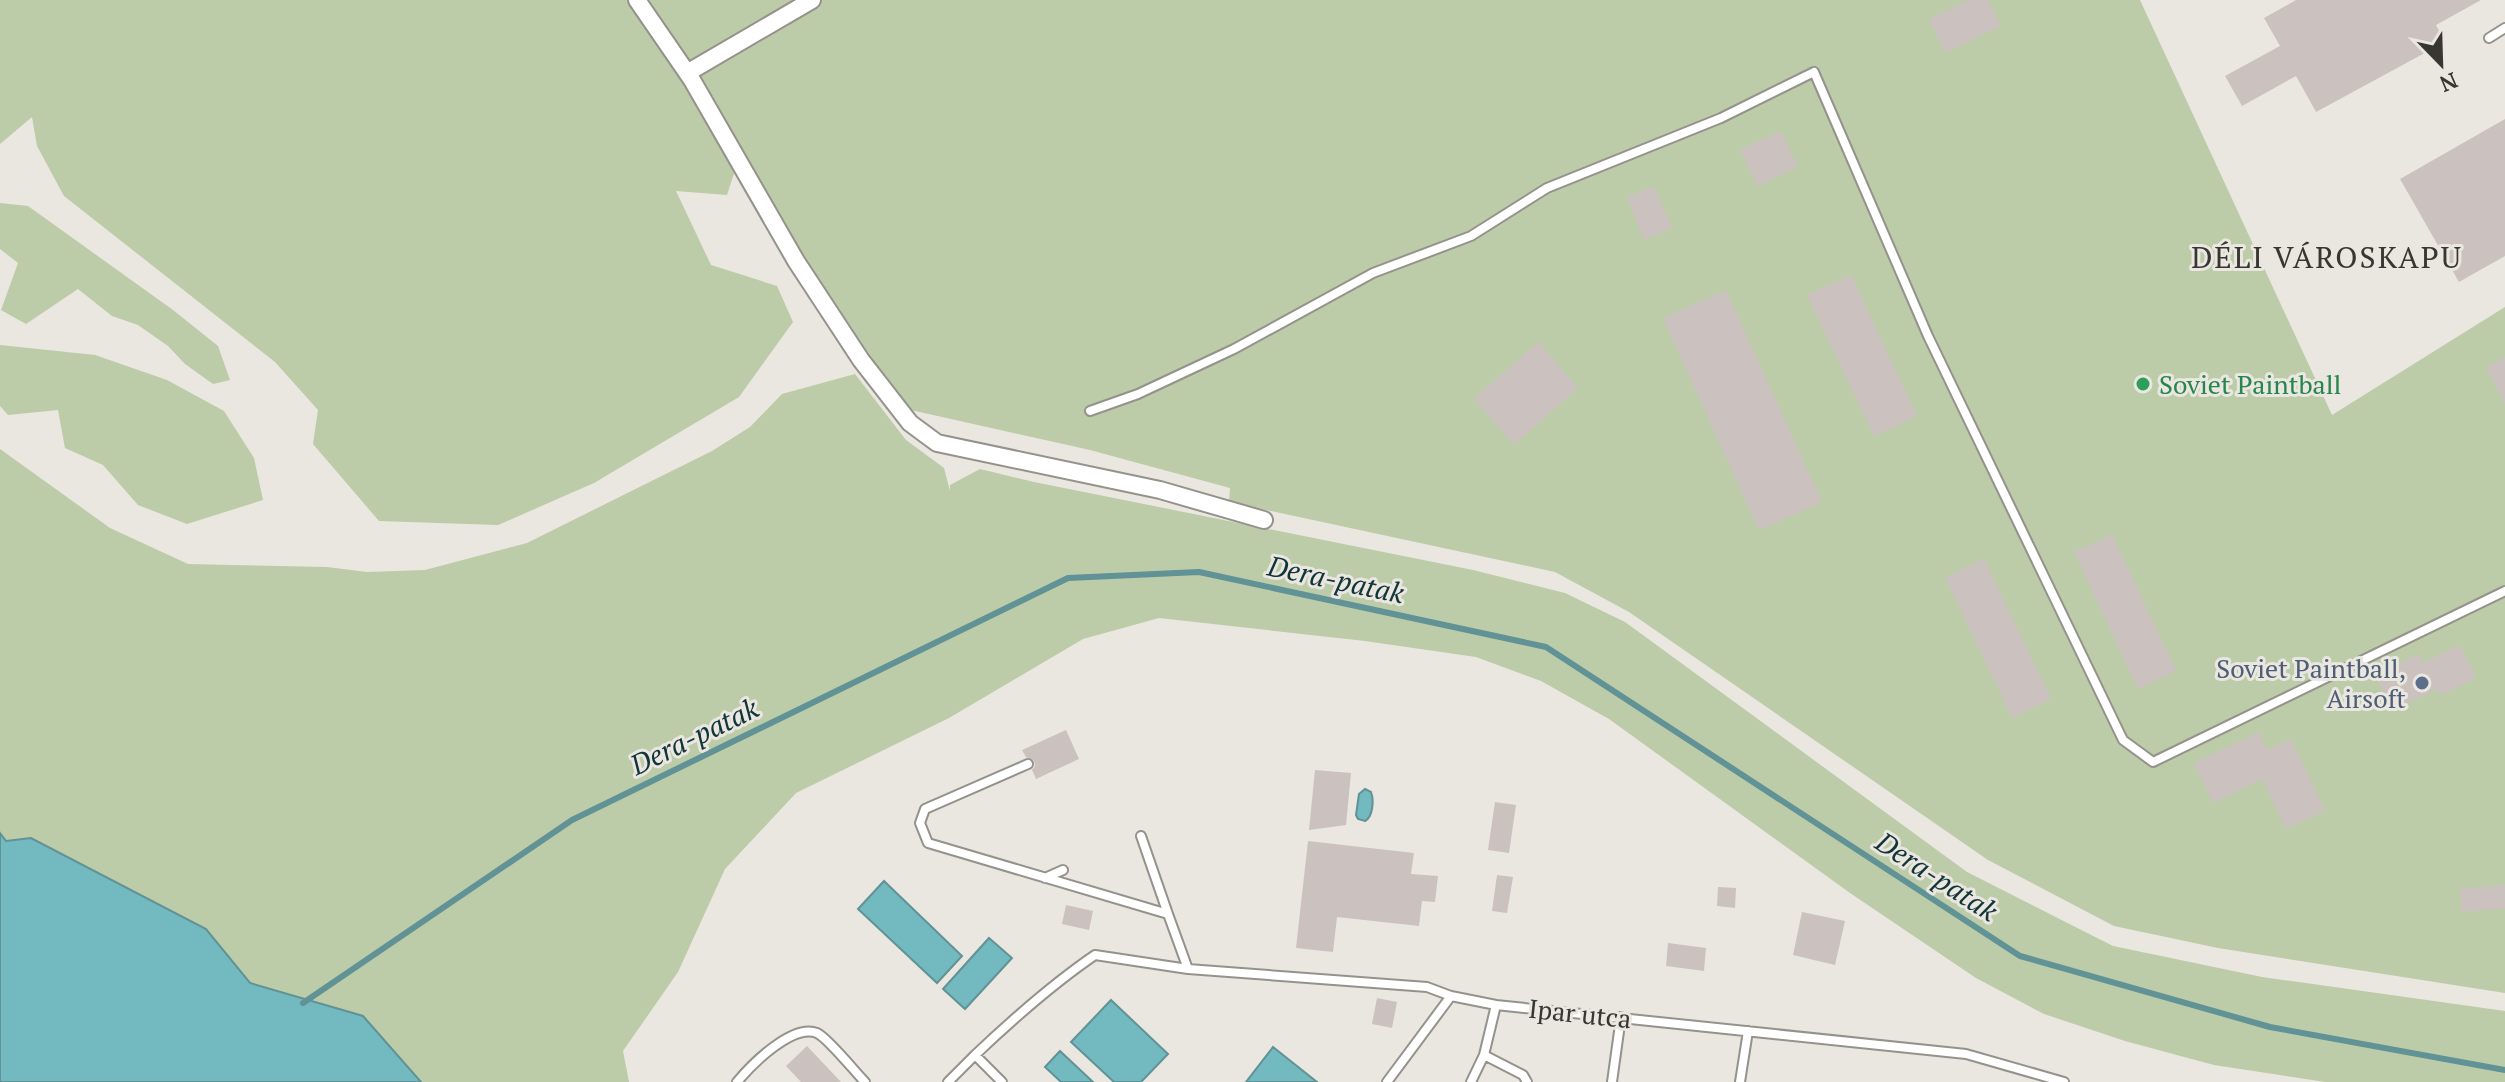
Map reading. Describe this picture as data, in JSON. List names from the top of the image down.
{
  "streets": {
    "lane": ["Ipar utca"]
  },
  "districts": ["DÉLI VÁROSKAPU"],
  "water": ["Dera-patak"],
  "places": ["Soviet Paintball", "Soviet Paintball, Airsoft"],
  "north": "bottom right"
}
